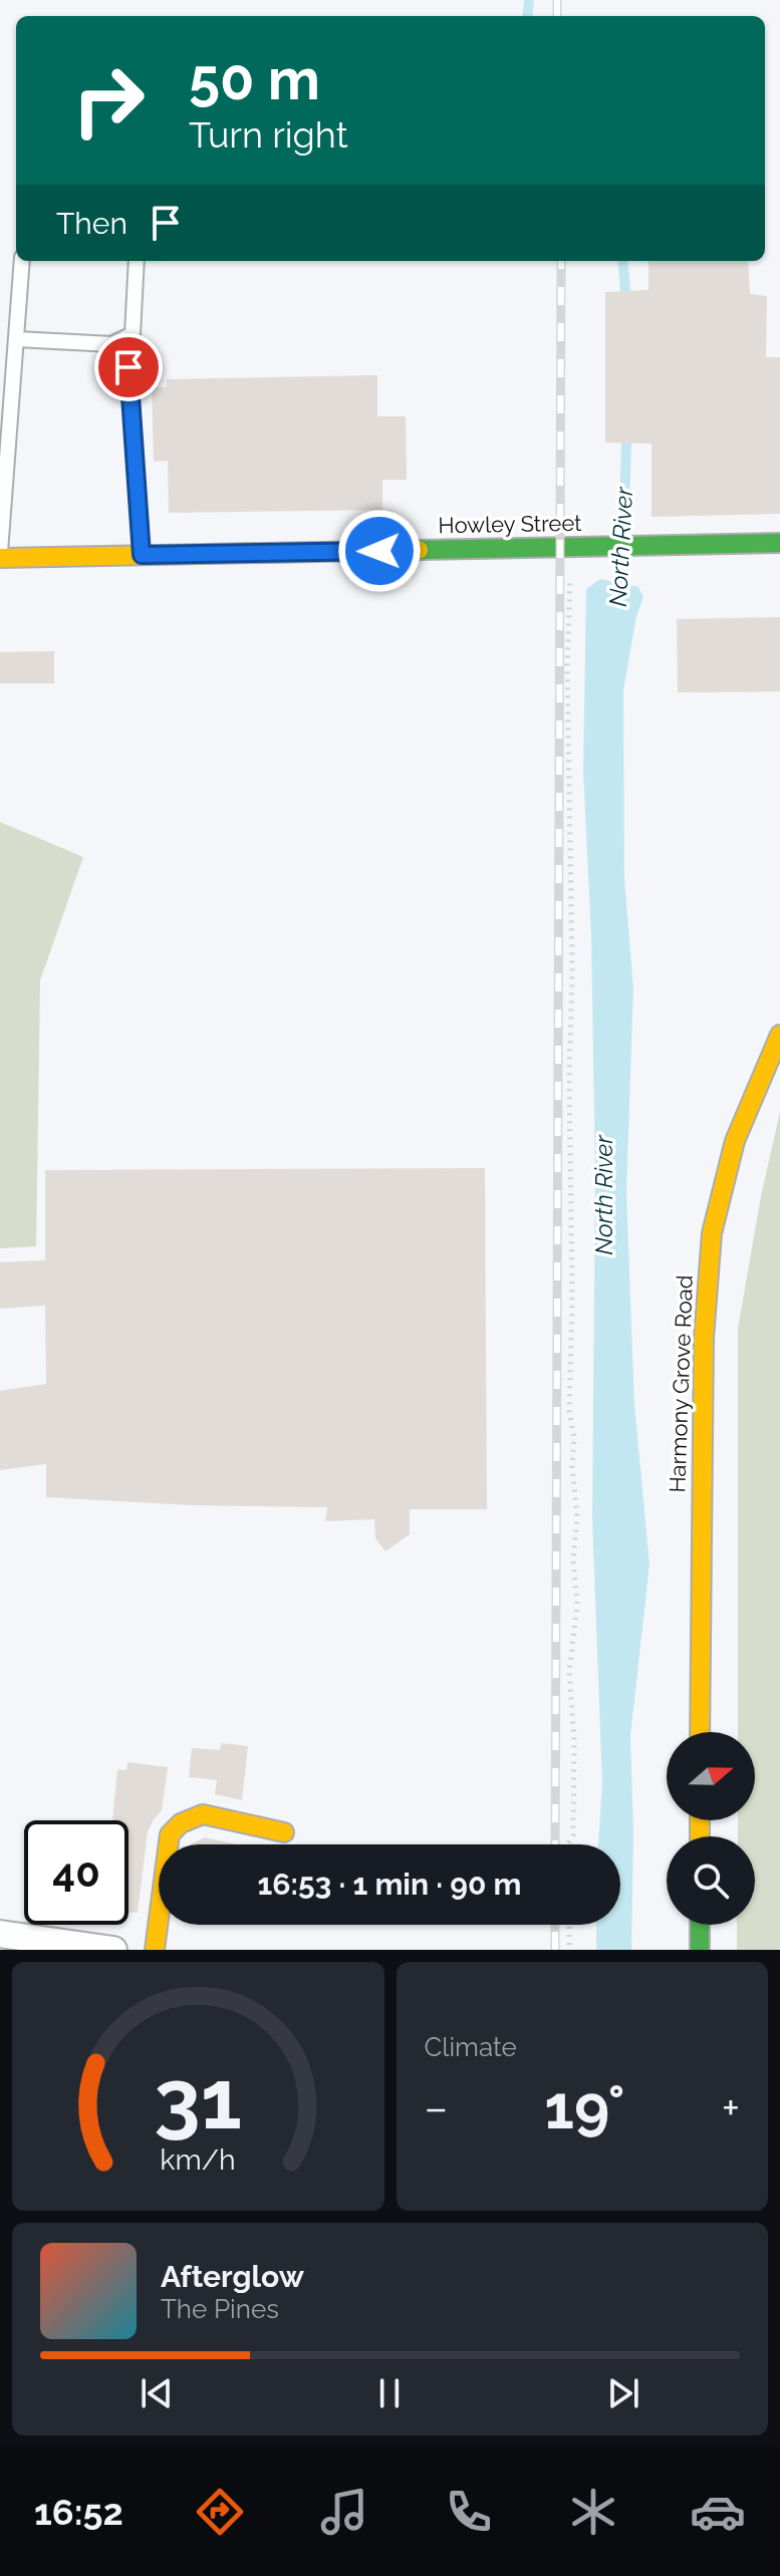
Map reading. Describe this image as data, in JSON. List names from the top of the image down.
{
  "streets": {
    "street": ["Howley Street", "Harmony Grove Road"]
  },
  "water": ["North River"],
  "north": "right",
  "page": {
    "turn": ["50 m", "Turn right"],
    "then": "Then",
    "limit": "40",
    "trip": "16:53 · 1 min · 90 m",
    "tile": "Climate",
    "heat": ["−", "19°", "+"],
    "song": ["Afterglow", "The Pines"],
    "tabs": "16:52",
    "gauge": ["31", "km/h"]
  }
}
